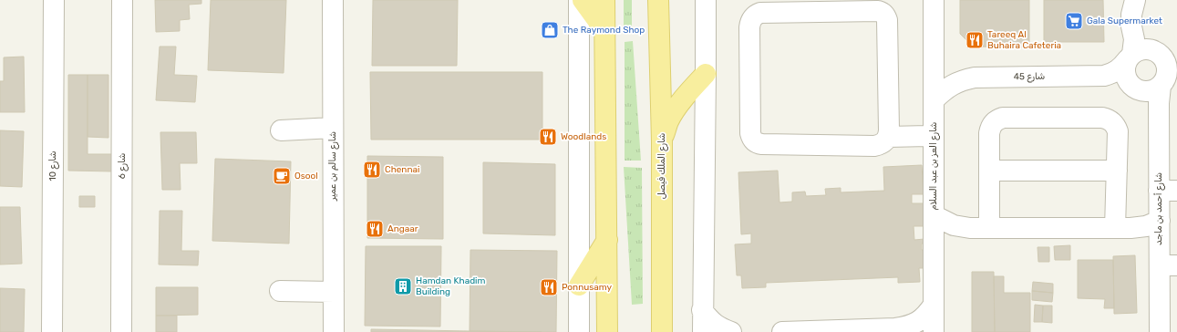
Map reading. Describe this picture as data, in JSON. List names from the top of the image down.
{
  "streets": {
    "main road": ["شارع الملك فيصل"],
    "street": [
      "شارع 45",
      "شارع 10",
      "شارع 6",
      "شارع سالم بن عمير",
      "شارع العز بن عبد السلام",
      "شارع أحمد بن ماجد"
    ]
  },
  "crossings": [
    ["شارع 45", "شارع العز بن عبد السلام"],
    ["شارع 45", "شارع أحمد بن ماجد"]
  ],
  "places": {
    "supermarket": ["Gala Supermarket"],
    "shop": ["The Raymond Shop"],
    "restaurant": [
      "Tareeq Al Buhaira Cafeteria",
      "Woodlands",
      "Chennai",
      "Angaar",
      "Ponnusamy"
    ],
    "cafe": ["Osool"],
    "building": ["Hamdan Khadim Building"]
  }
}
